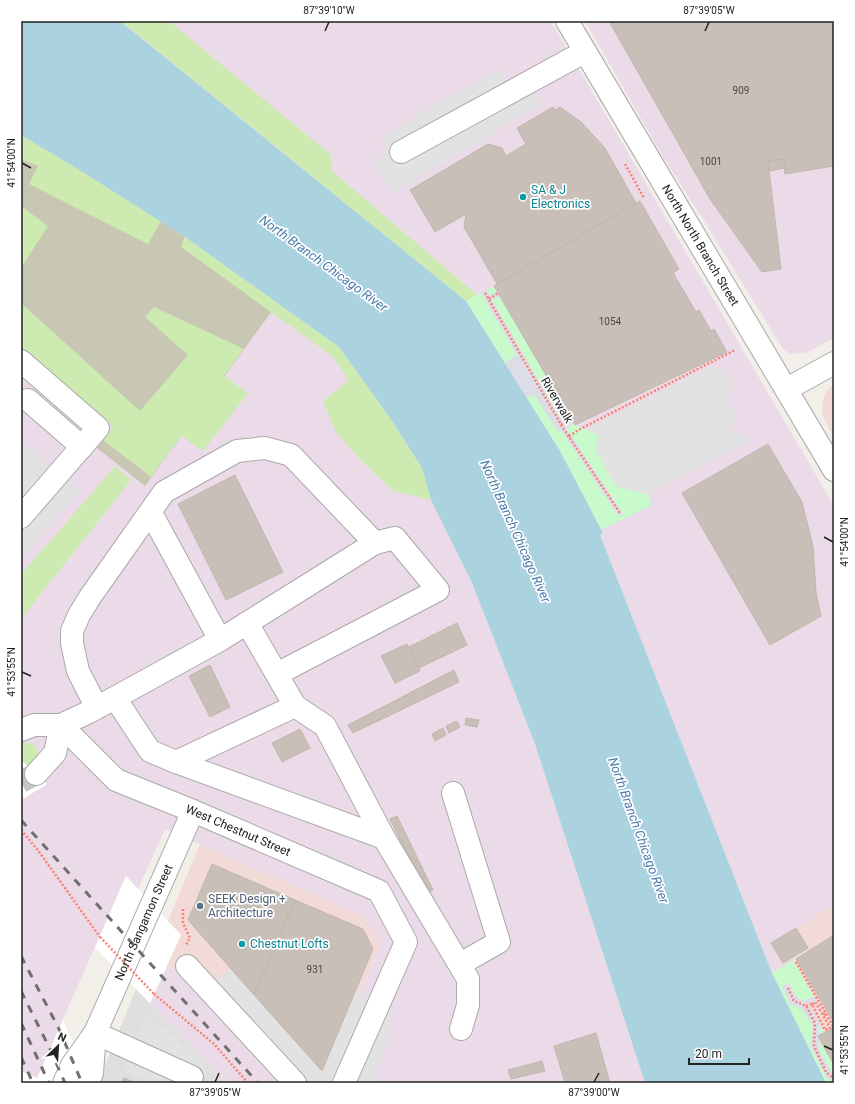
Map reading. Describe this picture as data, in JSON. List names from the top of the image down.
{
  "streets": {
    "street": ["North North Branch Street", "West Chestnut Street", "North Sangamon Street"],
    "path": ["Riverwalk"]
  },
  "crossings": [
    ["West Chestnut Street", "North Sangamon Street"]
  ],
  "water": ["North Branch Chicago River"],
  "places": ["SA & J Electronics", "SEEK Design + Architecture", "Chestnut Lofts"],
  "house_numbers": [
    "909",
    "1001",
    "1054",
    "931"
  ],
  "scale_bar": "20 m",
  "north": "top right",
  "coordinates": [
    "87°39'10\"W",
    "87°39'05\"W",
    "41°54'00\"N",
    "41°53'55\"N",
    "87°39'00\"W"
  ]
}
